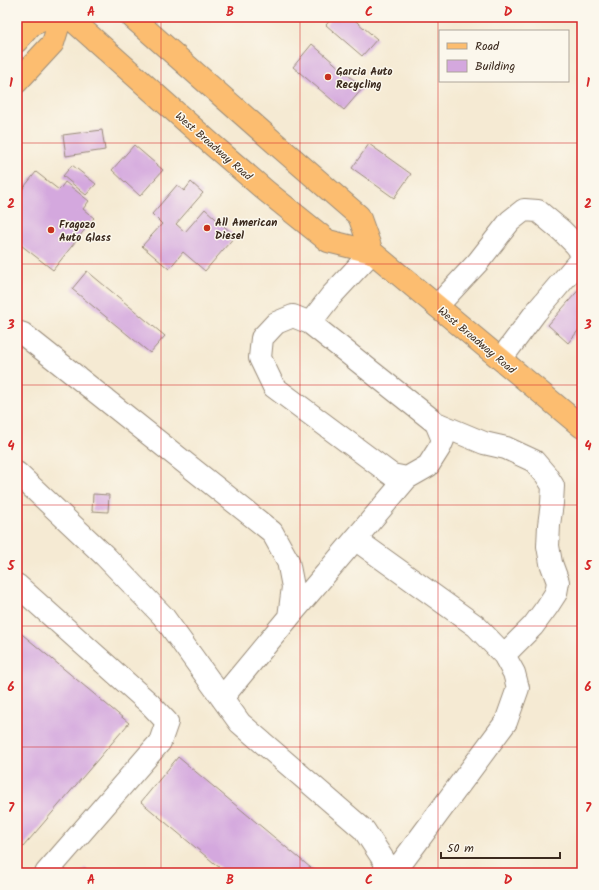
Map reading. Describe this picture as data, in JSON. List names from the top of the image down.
{
  "streets": {
    "main road": ["West Broadway Road"]
  },
  "places": ["Garcia Auto Recycling", "All American Diesel", "Fragozo Auto Glass"],
  "legend": ["Road", "Building"],
  "scale_bar": "50 m",
  "grid": {
    "columns": [
      "A",
      "B",
      "C",
      "D"
    ],
    "rows": [
      "1",
      "2",
      "3",
      "4",
      "5",
      "6",
      "7"
    ]
  }
}
